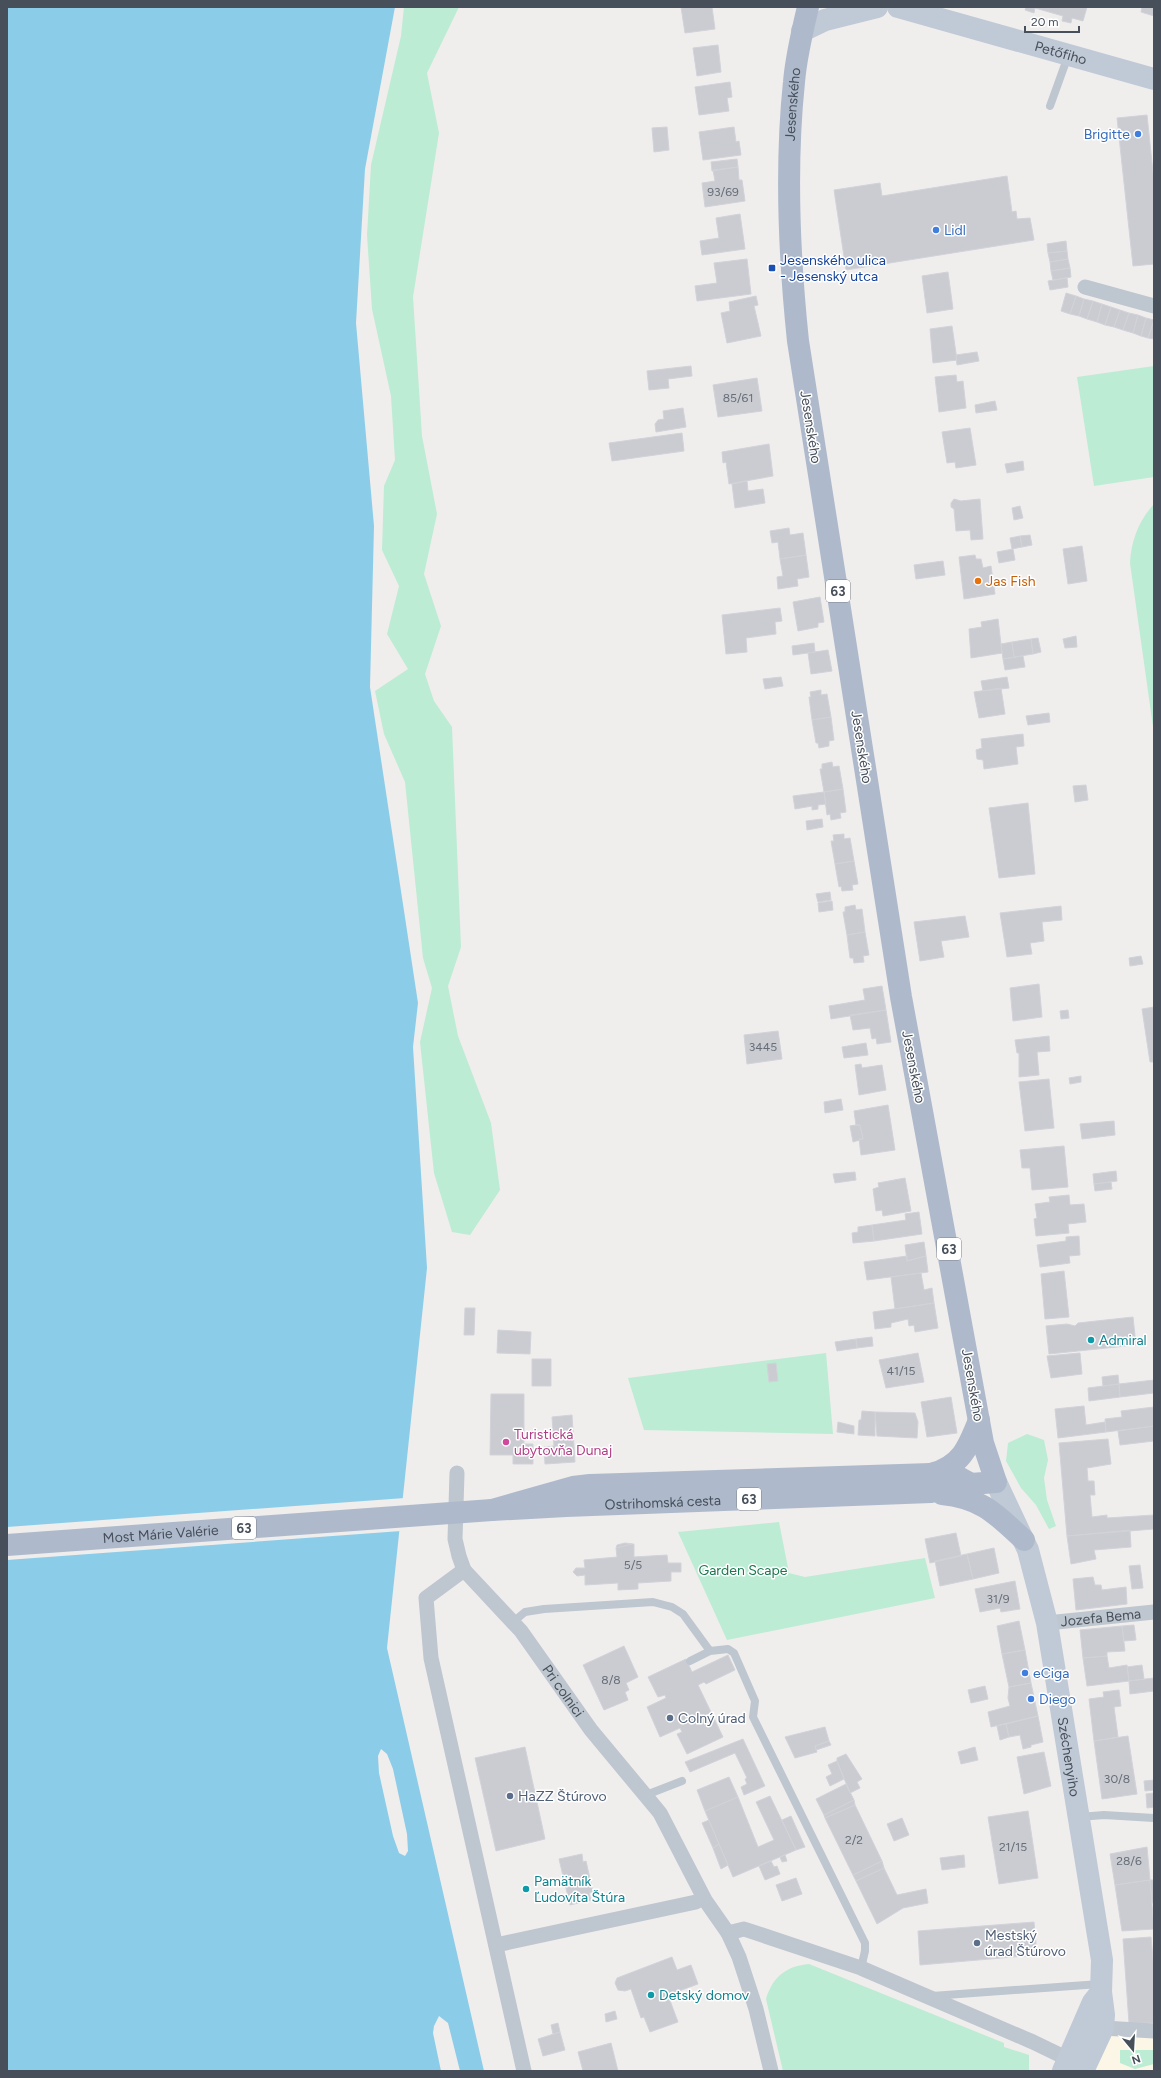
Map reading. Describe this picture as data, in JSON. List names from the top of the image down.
{
  "streets": {
    "main road": [
      "Jesenského",
      "63",
      "Ostrihomská cesta",
      "Most Márie Valérie"
    ],
    "street": [
      "Petőfiho",
      "Jozefa Bema",
      "Pri colnici",
      "Széchenyiho"
    ]
  },
  "crossings": [
    ["Jesenského", "63"],
    ["Jesenského", "Széchenyiho"],
    ["63", "Ostrihomská cesta"],
    ["63", "Széchenyiho"],
    ["Ostrihomská cesta", "Most Márie Valérie"],
    ["Jozefa Bema", "Széchenyiho"]
  ],
  "parks": ["Garden Scape"],
  "places": {
    "other": [
      "Brigitte",
      "Lidl",
      "Jas Fish",
      "Admiral",
      "Turistická ubytovňa Dunaj",
      "eCiga",
      "Diego",
      "Colný úrad",
      "HaZZ Štúrovo",
      "Pamätník Ľudovíta Štúra",
      "Mestský úrad Štúrovo",
      "Detský domov"
    ],
    "transit": ["Jesenského ulica - Jesenský utca"]
  },
  "house_numbers": [
    "93/69",
    "85/61",
    "3445",
    "41/15",
    "5/5",
    "31/9",
    "8/8",
    "30/8",
    "2/2",
    "21/15",
    "28/6"
  ],
  "scale_bar": "20 m",
  "north": "bottom"
}
